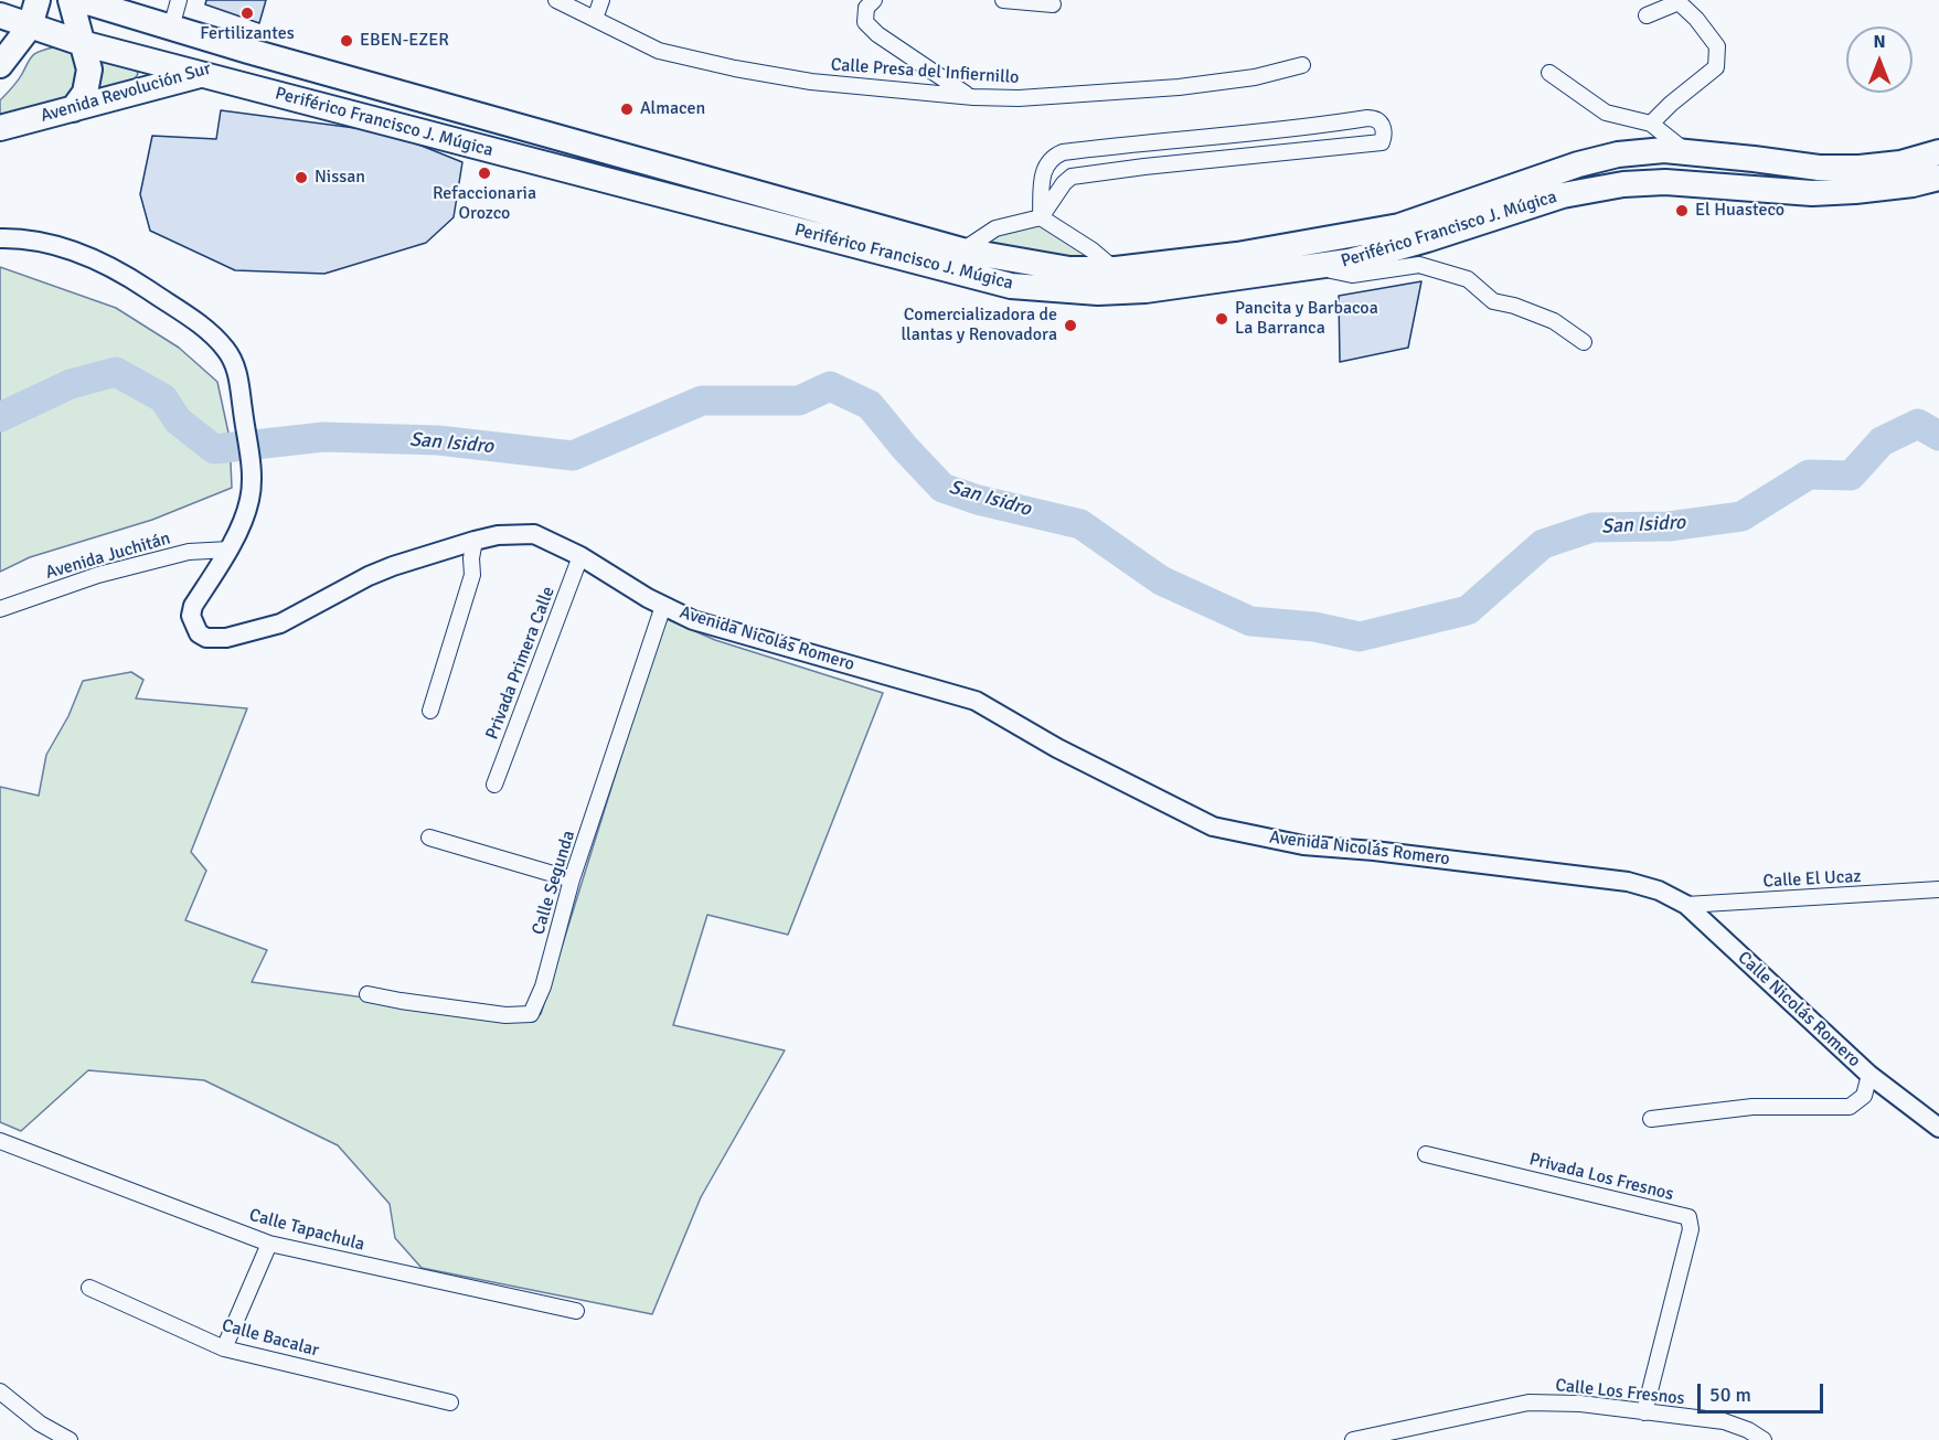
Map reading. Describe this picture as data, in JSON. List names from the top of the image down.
{
  "streets": {
    "main road": ["Avenida Revolución Sur", "Periférico Francisco J. Múgica"],
    "street": [
      "Calle Presa del Infiernillo",
      "Avenida Juchitán",
      "Avenida Nicolás Romero",
      "Privada Primera Calle",
      "Calle El Ucaz",
      "Calle Segunda",
      "Calle Nicolás Romero",
      "Privada Los Fresnos",
      "Calle Tapachula",
      "Calle Bacalar",
      "Calle Los Fresnos"
    ]
  },
  "crossings": [
    ["Avenida Revolución Sur", "Periférico Francisco J. Múgica"],
    ["Avenida Juchitán", "Avenida Nicolás Romero"],
    ["Avenida Nicolás Romero", "Privada Primera Calle"],
    ["Avenida Nicolás Romero", "Calle Segunda"],
    ["Avenida Nicolás Romero", "Calle Nicolás Romero"],
    ["Calle El Ucaz", "Calle Nicolás Romero"],
    ["Privada Los Fresnos", "Calle Los Fresnos"]
  ],
  "water": ["San Isidro"],
  "places": [
    "Fertilizantes",
    "EBEN-EZER",
    "Almacen",
    "Refaccionaria Orozco",
    "Nissan",
    "El Huasteco",
    "Pancita y Barbacoa La Barranca",
    "Comercializadora de llantas y Renovadora"
  ],
  "scale_bar": "50 m",
  "north": "top"
}
